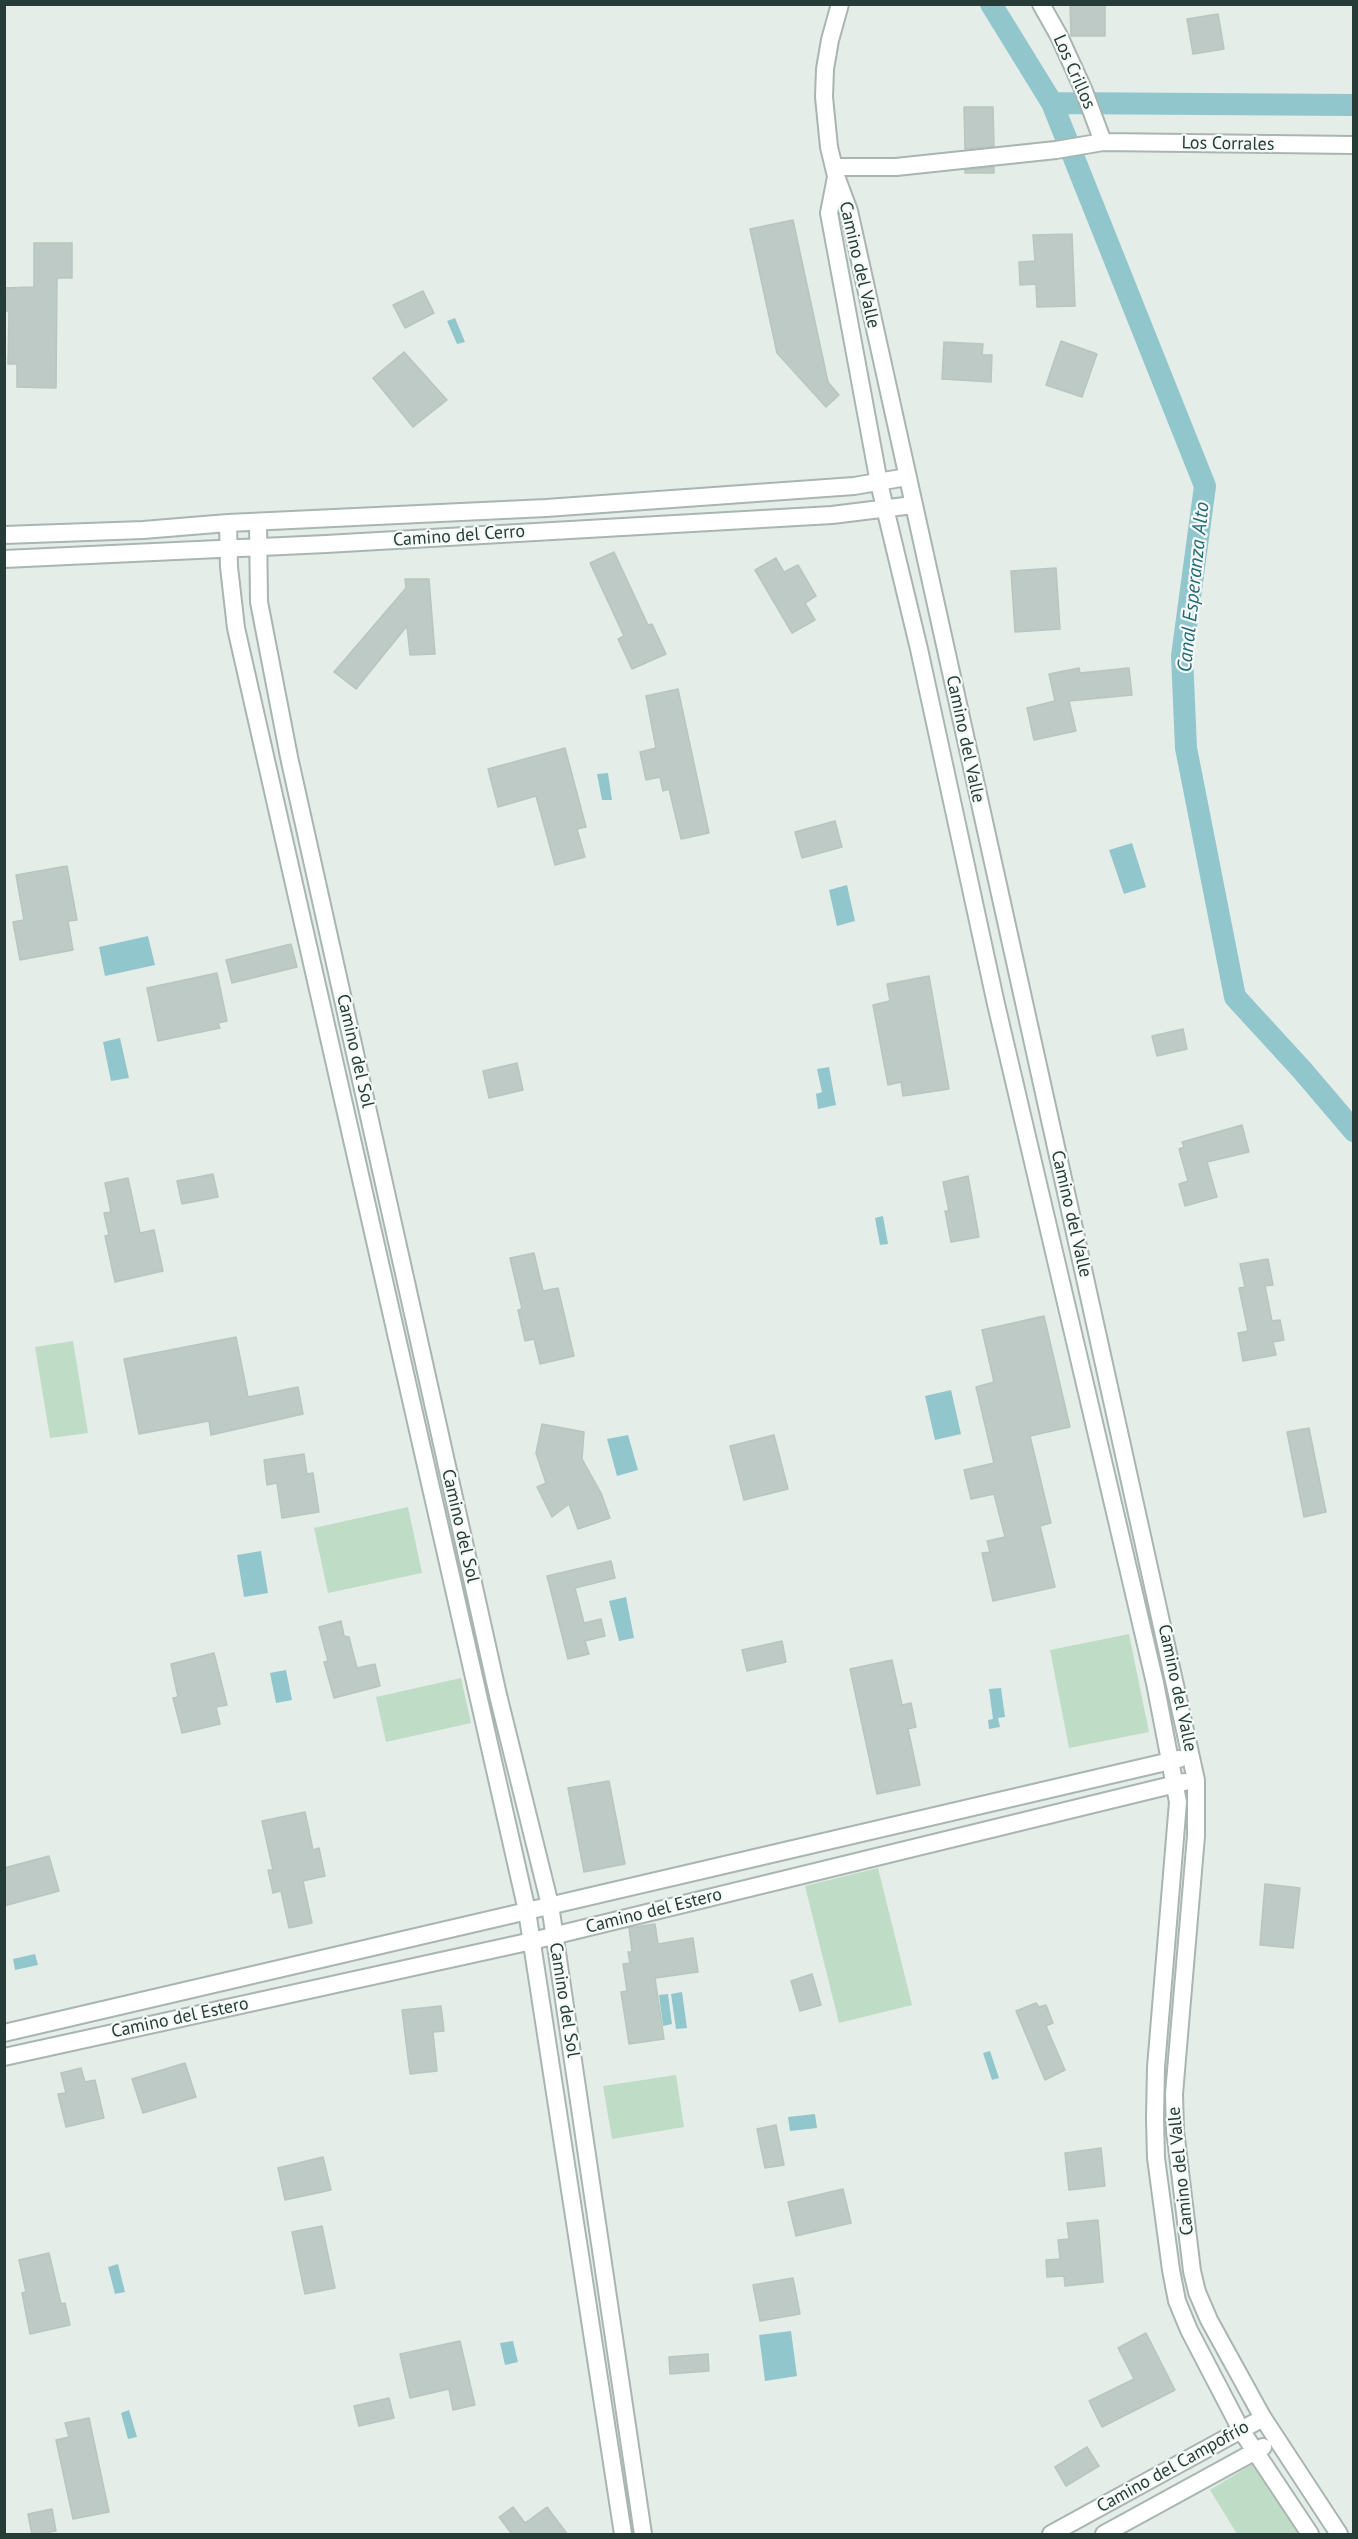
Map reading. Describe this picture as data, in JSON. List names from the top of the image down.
{
  "streets": {
    "street": [
      "Los Crillos",
      "Los Corrales",
      "Camino del Valle",
      "Camino del Cerro",
      "Camino del Sol",
      "Camino del Estero",
      "Camino del Campofrío"
    ]
  },
  "crossings": [
    ["Los Crillos", "Los Corrales"],
    ["Los Corrales", "Camino del Valle"],
    ["Camino del Valle", "Camino del Cerro"],
    ["Camino del Valle", "Camino del Estero"],
    ["Camino del Valle", "Camino del Campofrío"],
    ["Camino del Cerro", "Camino del Sol"],
    ["Camino del Sol", "Camino del Estero"]
  ],
  "water": ["Canal Esperanza Alto"]
}
